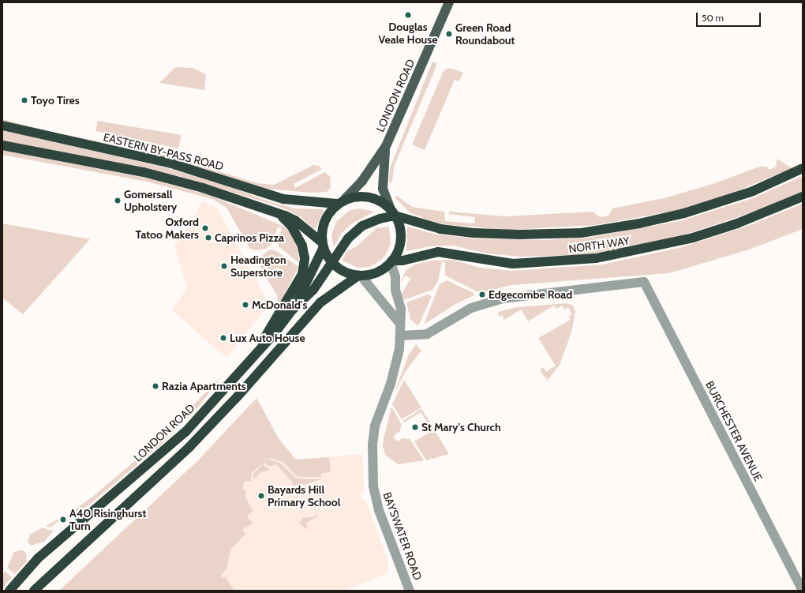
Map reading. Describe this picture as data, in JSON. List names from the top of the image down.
{
  "streets": {
    "highway": ["LONDON ROAD", "EASTERN BY-PASS ROAD", "NORTH WAY"],
    "street": ["BURCHESTER AVENUE", "BAYSWATER ROAD"]
  },
  "crossings": [
    ["LONDON ROAD", "EASTERN BY-PASS ROAD"],
    ["LONDON ROAD", "NORTH WAY"],
    ["NORTH WAY", "BAYSWATER ROAD"],
    ["BURCHESTER AVENUE", "BAYSWATER ROAD"]
  ],
  "places": [
    "Douglas Veale House",
    "Green Road Roundabout",
    "Toyo Tires",
    "Gomersall Upholstery",
    "Oxford Tatoo Makers",
    "Caprinos Pizza",
    "Headington Superstore",
    "Edgecombe Road",
    "McDonald's",
    "Lux Auto House",
    "Razia Apartments",
    "St Mary's Church",
    "Bayards Hill Primary School",
    "A40 Risinghurst Turn"
  ],
  "scale_bar": "50 m"
}
